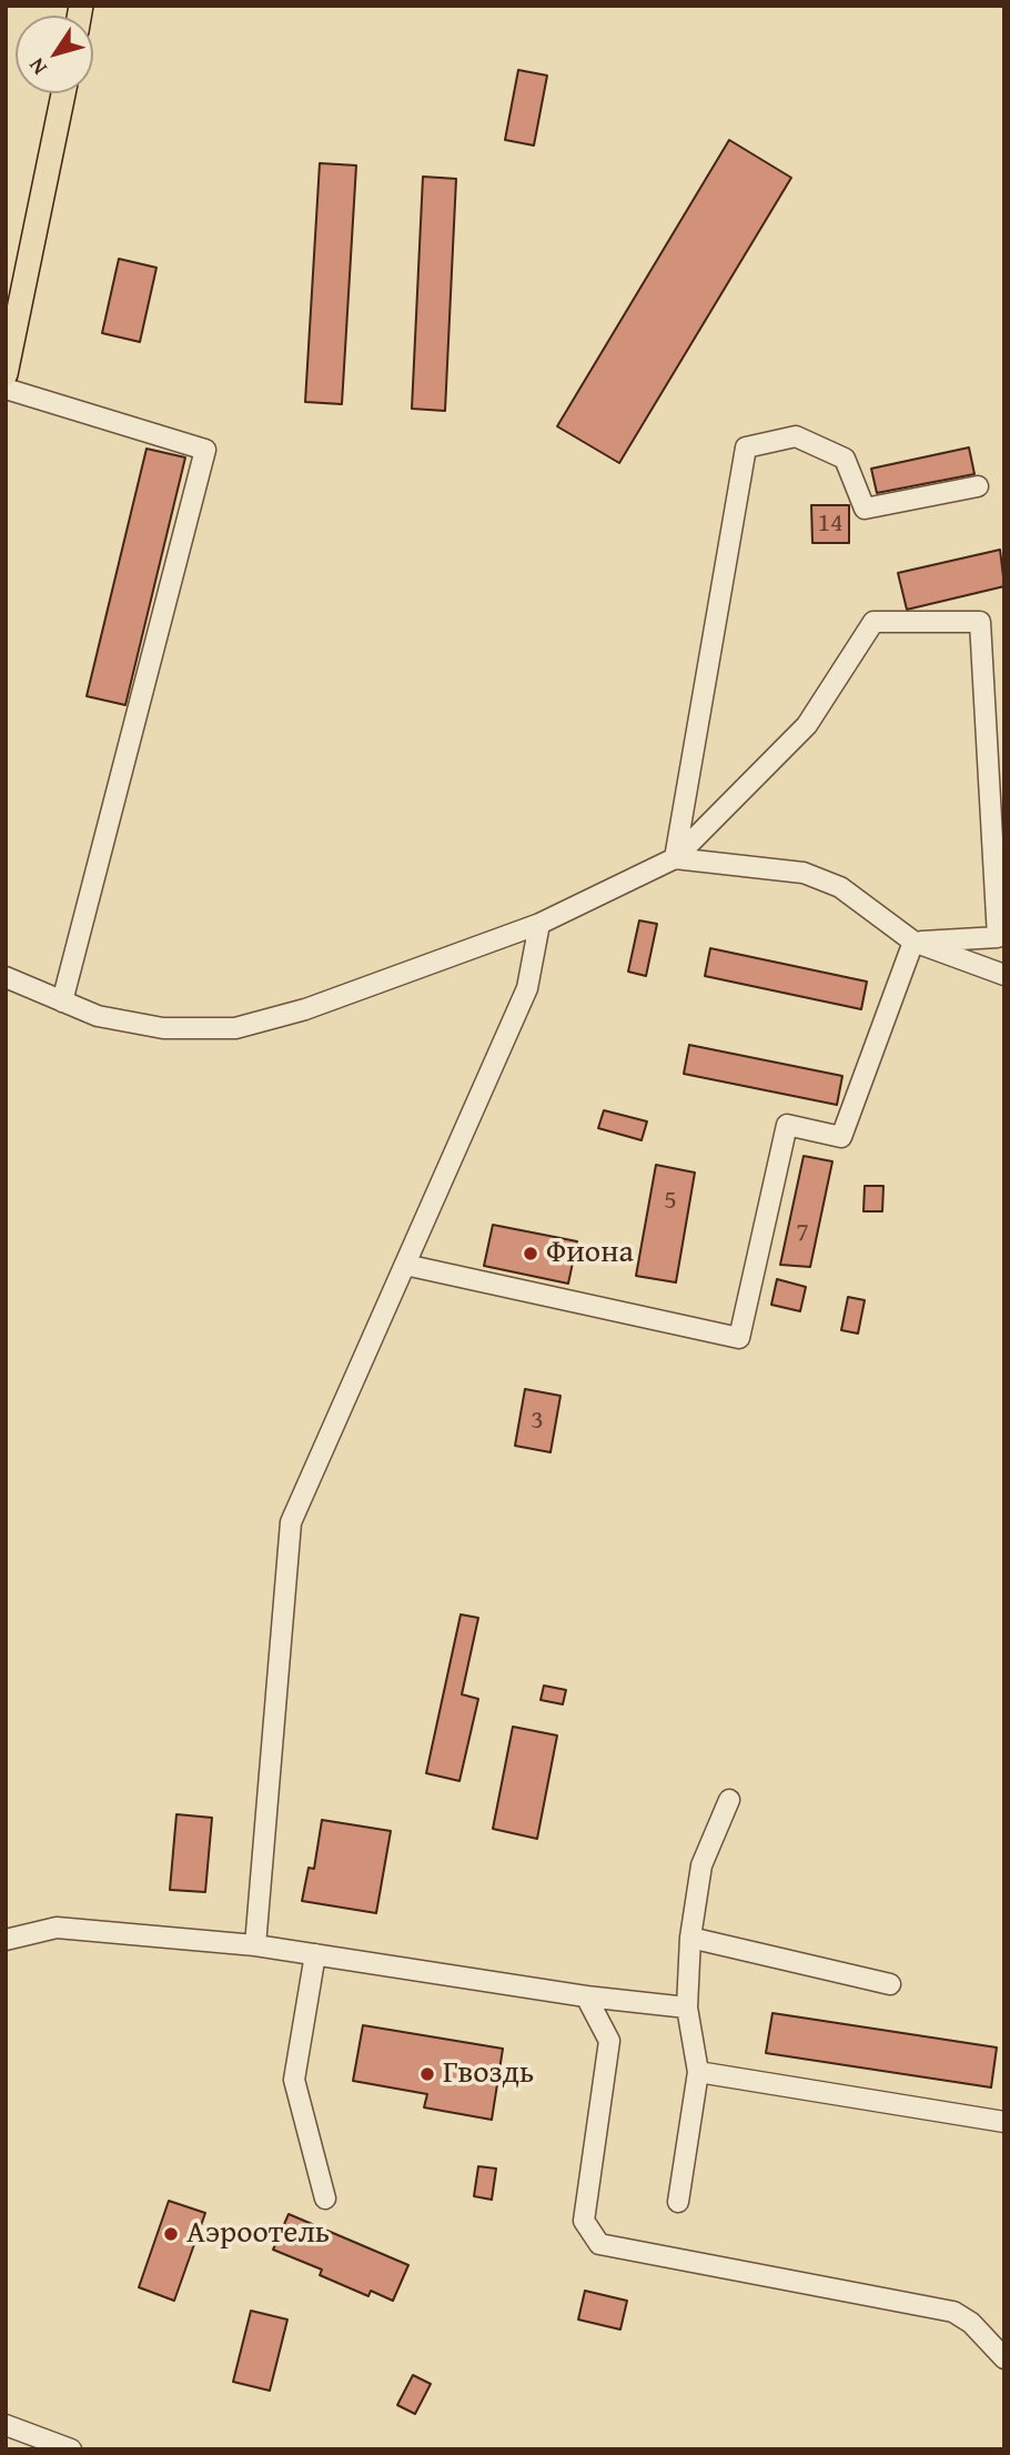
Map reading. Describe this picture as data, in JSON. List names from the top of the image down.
{
  "places": ["Фиона", "Гвоздь", "Аэроотель"],
  "house_numbers": [
    "14",
    "5",
    "7",
    "3"
  ],
  "north": "bottom left"
}
